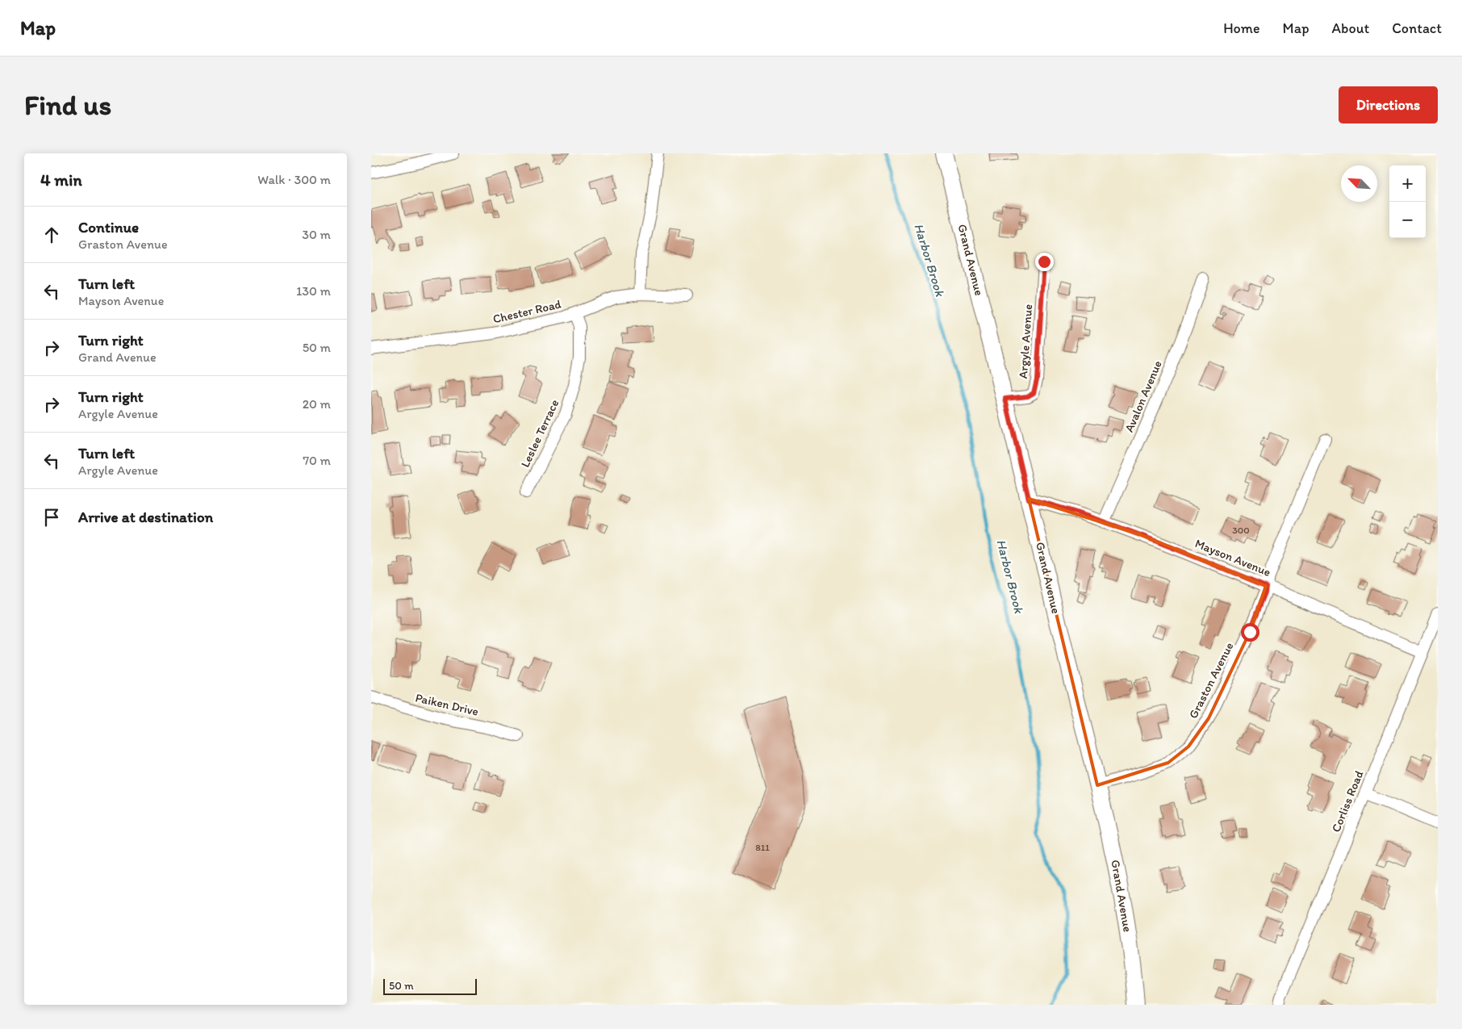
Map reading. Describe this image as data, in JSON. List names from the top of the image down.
{
  "streets": {
    "street": [
      "Grand Avenue",
      "Chester Road",
      "Argyle Avenue",
      "Avalon Avenue",
      "Leslee Terrace",
      "Mayson Avenue",
      "Graston Avenue",
      "Paiken Drive",
      "Corliss Road"
    ]
  },
  "crossings": [
    ["Grand Avenue", "Argyle Avenue"],
    ["Grand Avenue", "Mayson Avenue"],
    ["Grand Avenue", "Graston Avenue"],
    ["Chester Road", "Leslee Terrace"],
    ["Avalon Avenue", "Mayson Avenue"],
    ["Mayson Avenue", "Graston Avenue"],
    ["Mayson Avenue", "Corliss Road"]
  ],
  "water": ["Harbor Brook"],
  "house_numbers": ["300", "811"],
  "scale_bar": "50 m",
  "north": "top left",
  "page": {
    "header": "Map",
    "nav": [
      "Home",
      "Map",
      "About",
      "Contact"
    ],
    "buttons": "Directions",
    "title": "Find us",
    "heading": ["4 min", "Walk · 300 m"],
    "map_buttons": ["+", "−"],
    "list": [
      ["Continue", "Graston Avenue", "30 m"],
      ["Turn left", "Mayson Avenue", "130 m"],
      ["Turn right", "Grand Avenue", "50 m"],
      ["Turn right", "Argyle Avenue", "20 m"],
      ["Turn left", "Argyle Avenue", "70 m"],
      "Arrive at destination"
    ],
    "scale": "50 m"
  }
}
